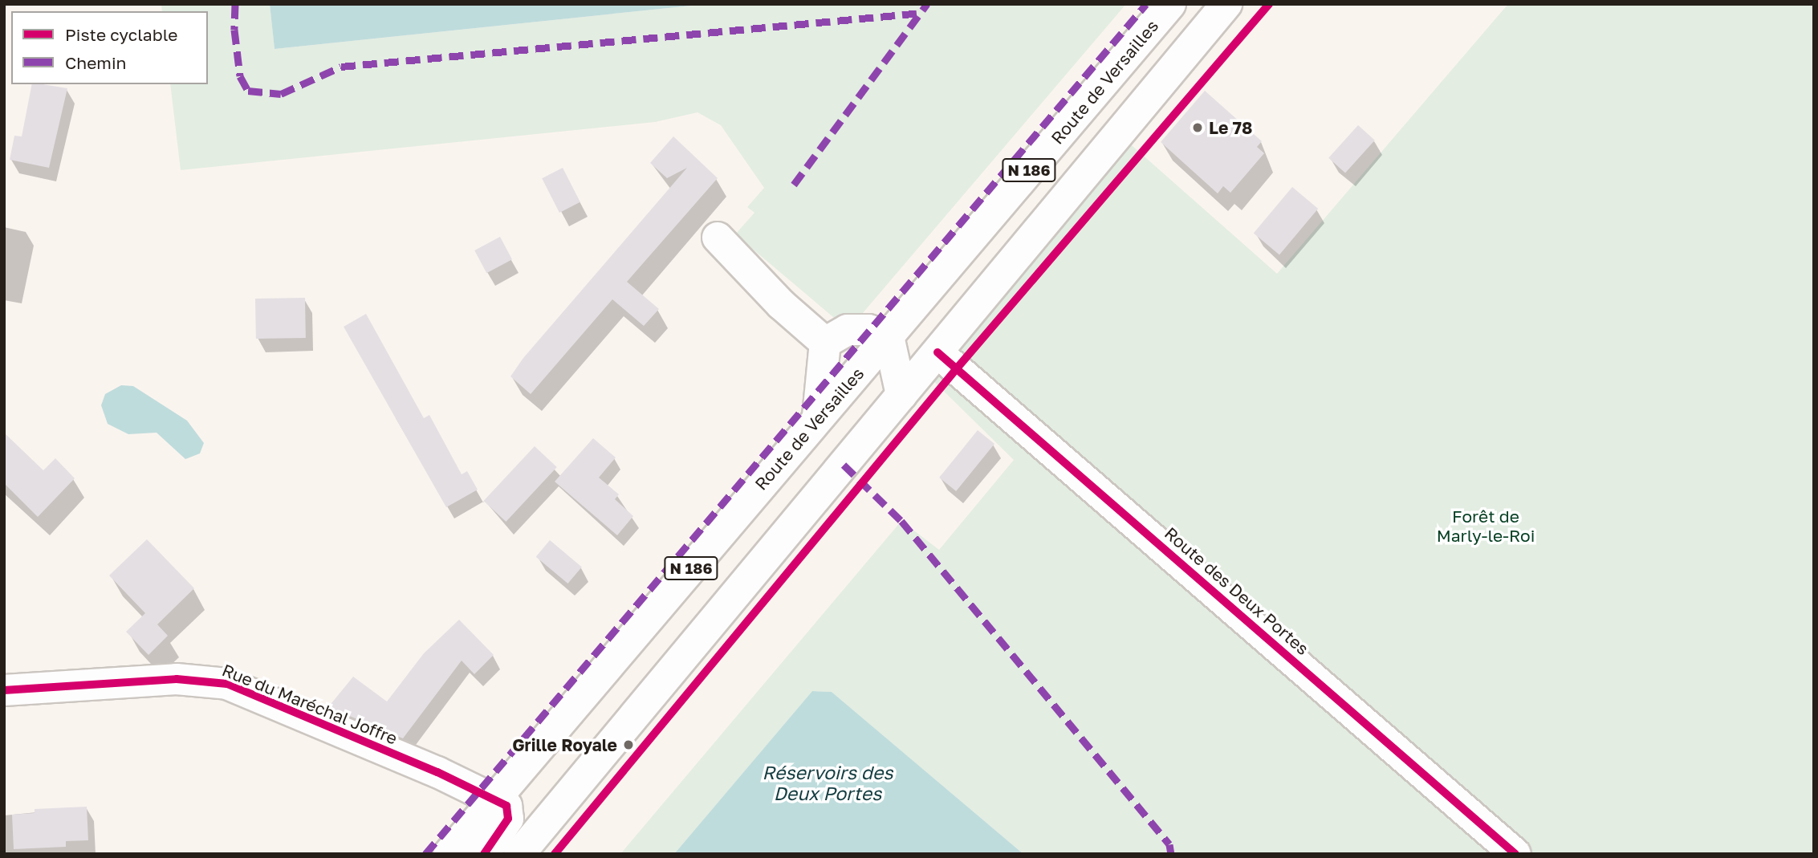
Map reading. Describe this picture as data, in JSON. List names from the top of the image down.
{
  "streets": {
    "main road": [
      "Route de Versailles",
      "N 186",
      "Route des Deux Portes",
      "Rue du Maréchal Joffre"
    ]
  },
  "crossings": [
    ["Route de Versailles", "Rue du Maréchal Joffre"],
    ["N 186", "Route des Deux Portes"]
  ],
  "water": ["Réservoirs des Deux Portes"],
  "parks": ["Forêt de Marly-le-Roi"],
  "places": ["Le 78", "Grille Royale"],
  "legend": ["Piste cyclable", "Chemin"]
}
